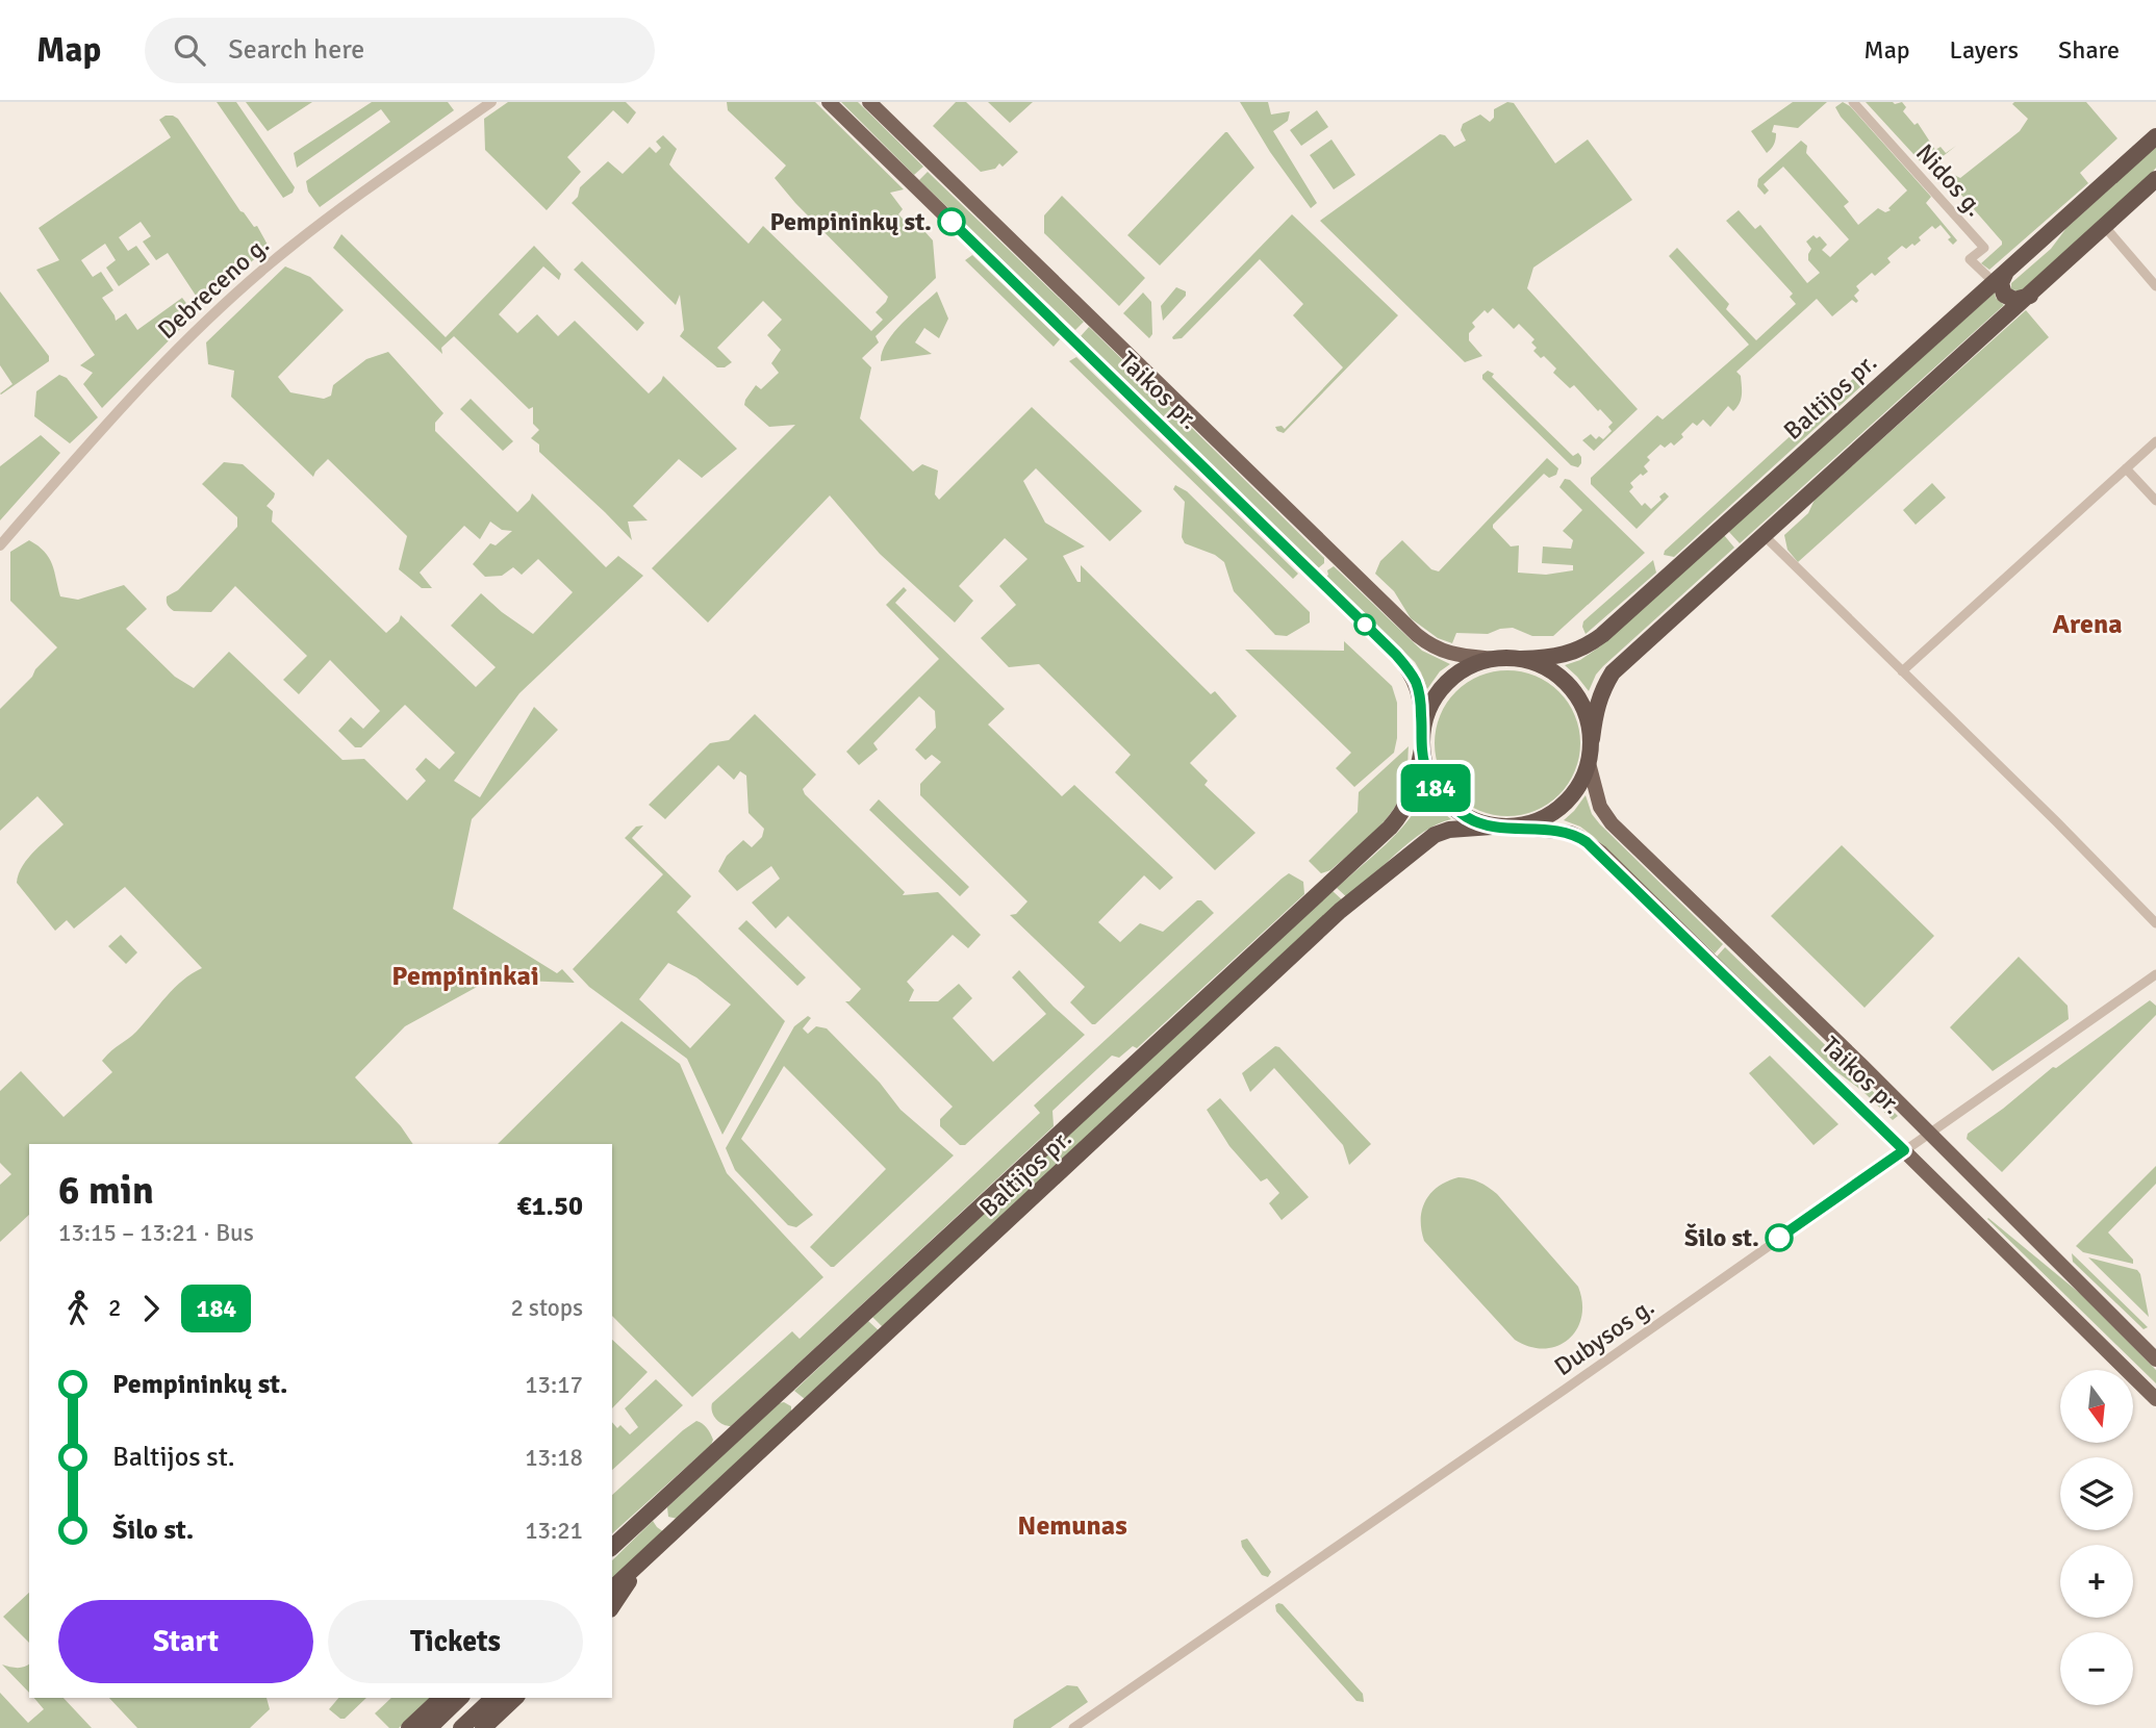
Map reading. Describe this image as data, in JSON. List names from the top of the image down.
{
  "streets": {
    "highway": ["Baltijos pr."],
    "main road": ["Taikos pr."],
    "street": ["Nidos g.", "Debreceno g.", "Dubysos g."]
  },
  "crossings": [
    ["Nidos g.", "Baltijos pr."],
    ["Taikos pr.", "Baltijos pr."],
    ["Taikos pr.", "Dubysos g."]
  ],
  "districts": ["Arena", "Pempininkai", "Nemunas"],
  "places": ["Pempininkų st.", "Šilo st."],
  "lines": ["bus line 184"],
  "north": "bottom",
  "page": {
    "header": "Map",
    "search": "Search here",
    "nav": ["Map", "Layers", "Share"],
    "on_map": "184",
    "heading": ["6 min", "13:15 – 13:21 · Bus", "€1.50"],
    "legs": ["2", "184", "2 stops"],
    "list": [
      {
        "name": "Pempininkų st.",
        "value": "13:17"
      },
      {
        "name": "Baltijos st.",
        "value": "13:18"
      },
      {
        "name": "Šilo st.",
        "value": "13:21"
      }
    ],
    "map_buttons": ["+", "−"],
    "buttons": ["Start", "Tickets"]
  }
}
